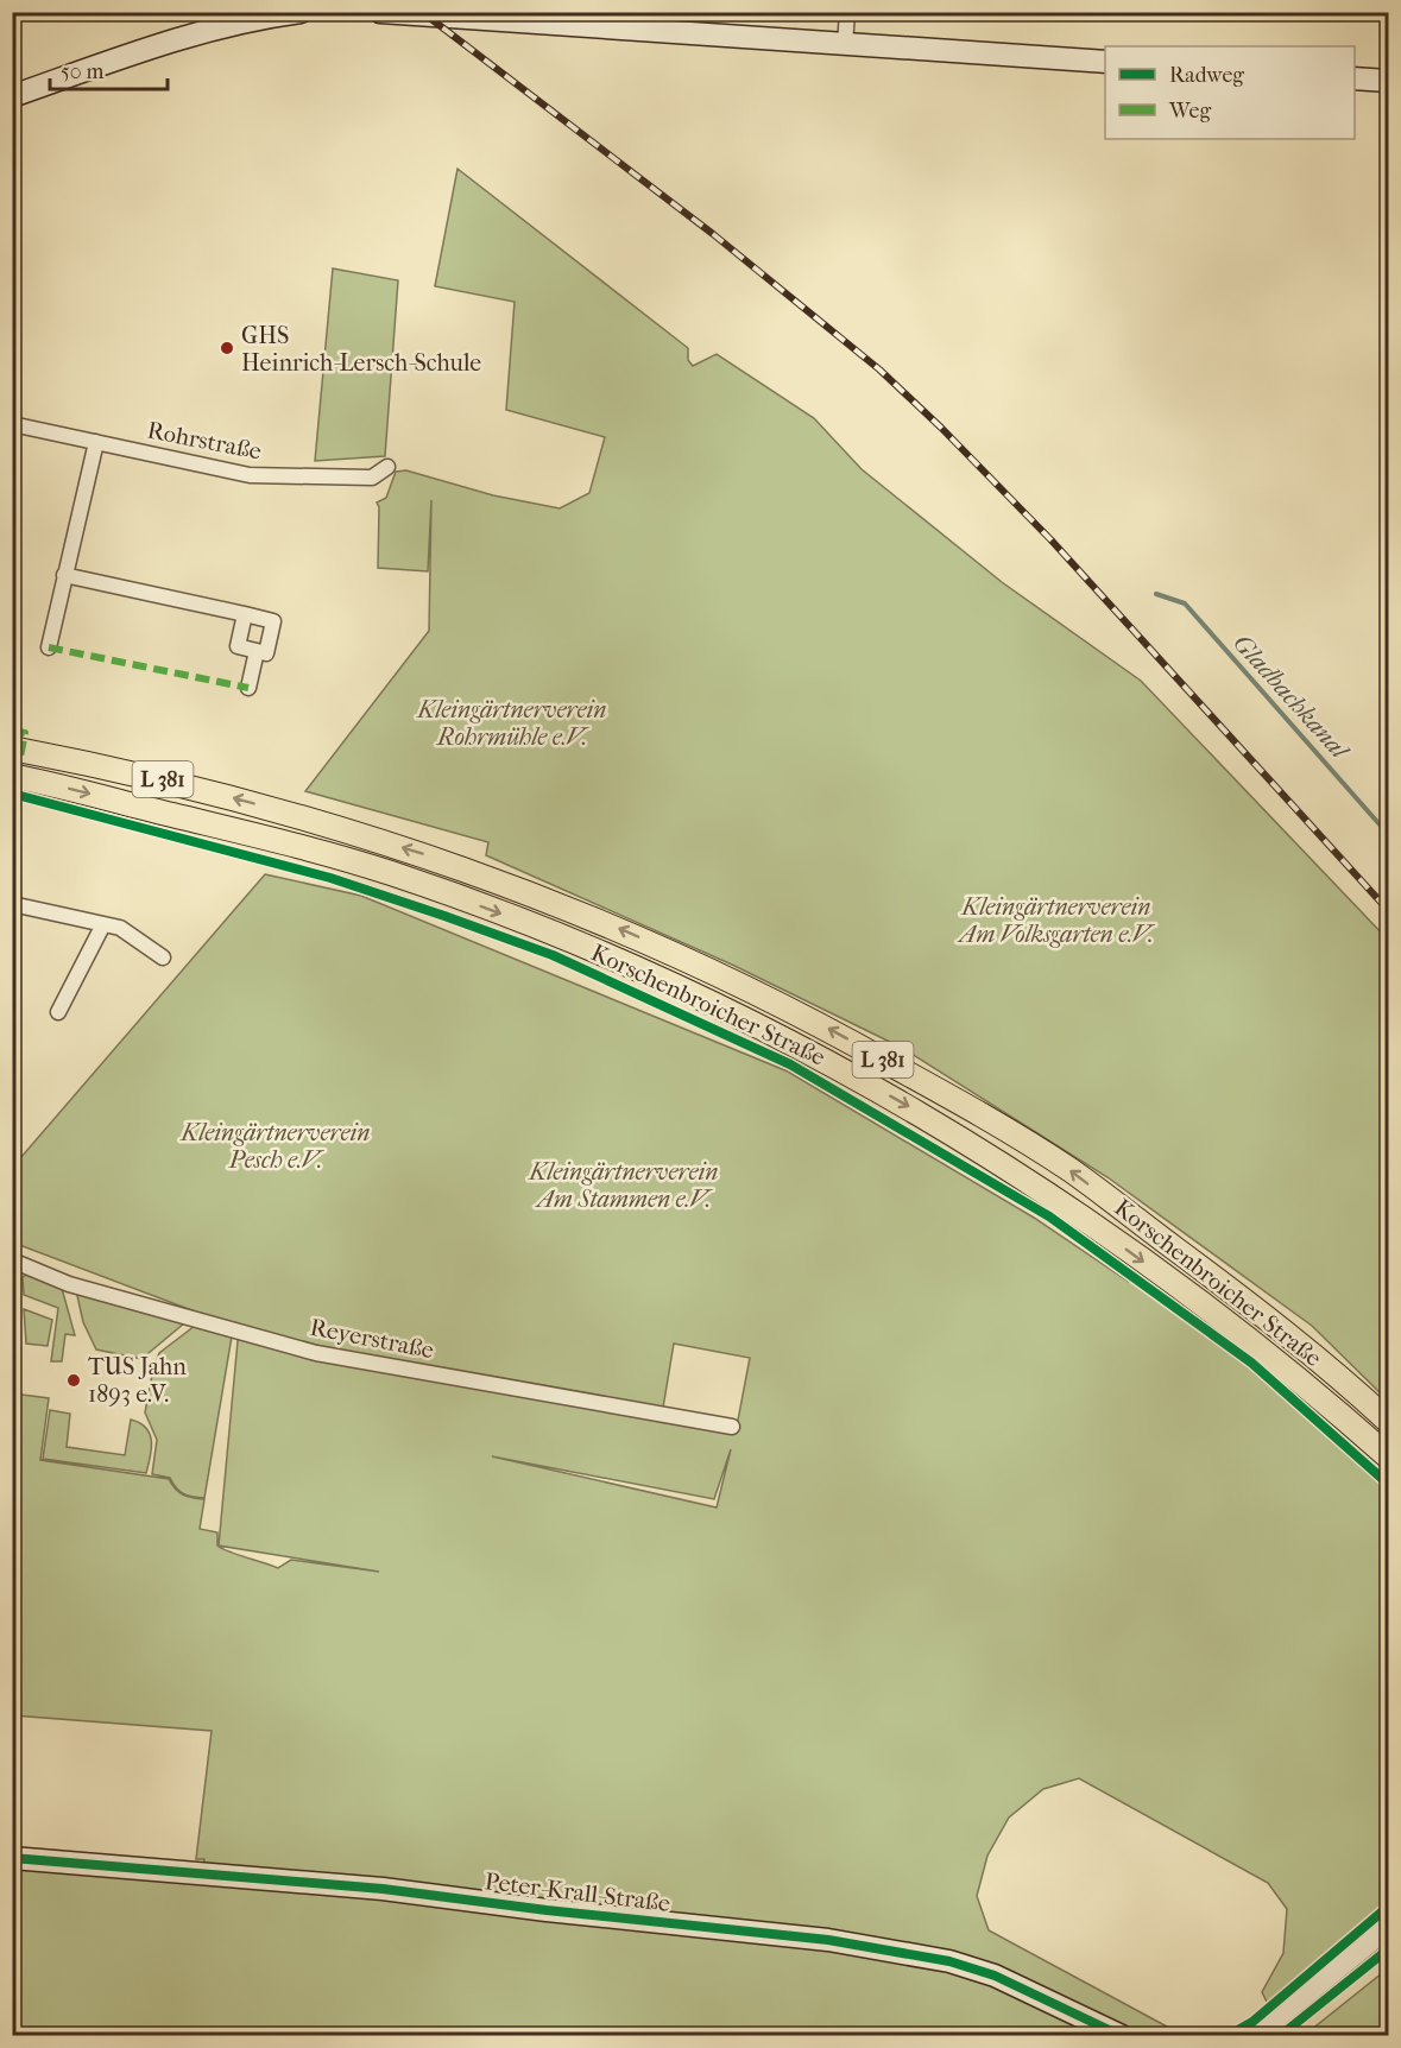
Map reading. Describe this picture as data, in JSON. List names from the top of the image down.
{
  "streets": {
    "main road": ["L 381", "Korschenbroicher Straße"],
    "street": ["Rohrstraße", "Reyerstraße", "Peter-Krall-Straße"]
  },
  "water": ["Gladbachkanal"],
  "parks": [
    "Kleingärtnerverein Rohrmühle e.V.",
    "Kleingärtnerverein Am Volksgarten e.V.",
    "Kleingärtnerverein Pesch e.V.",
    "Kleingärtnerverein Am Stammen e.V."
  ],
  "places": ["GHS Heinrich-Lersch-Schule", "TUS Jahn 1893 e.V."],
  "legend": ["Radweg", "Weg"],
  "scale_bar": "50 m"
}
